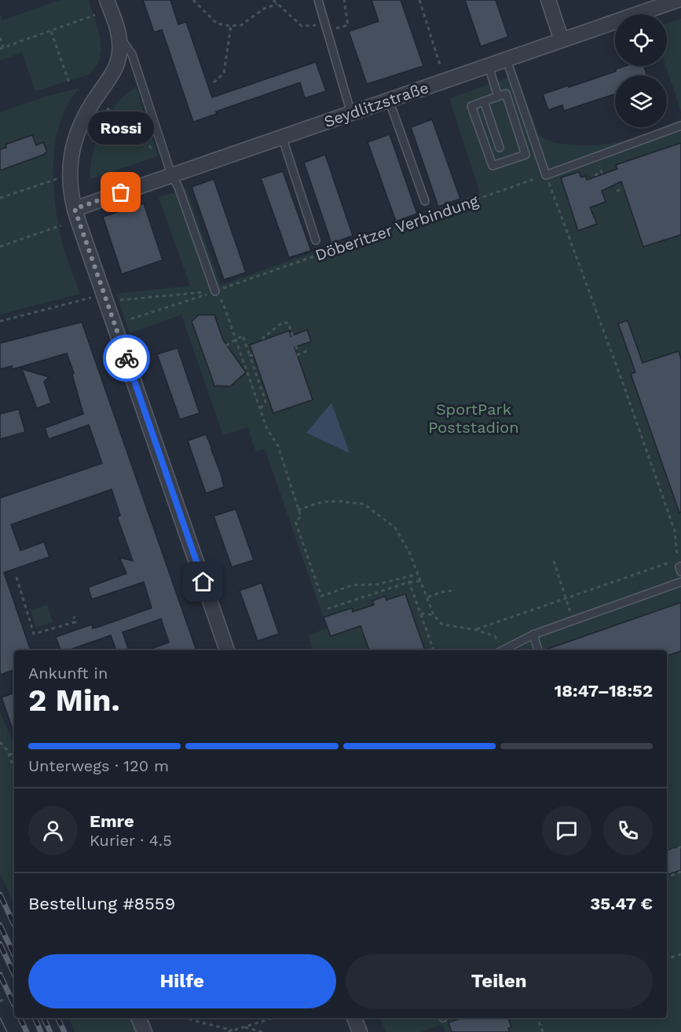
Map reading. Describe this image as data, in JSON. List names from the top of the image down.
{
  "streets": {
    "street": ["Seydlitzstraße"],
    "path": ["Döberitzer Verbindung"]
  },
  "parks": ["SportPark Poststadion"],
  "places": ["Rossi"],
  "page": {
    "bubble": "Rossi",
    "heading": ["2 Min.", "Ankunft in", "18:47–18:52"],
    "panel": [
      "Emre",
      "Kurier · 4.5",
      "Bestellung #8559",
      "35.47 €"
    ],
    "bar": "Unterwegs · 120 m",
    "buttons": ["Hilfe", "Teilen"]
  }
}
